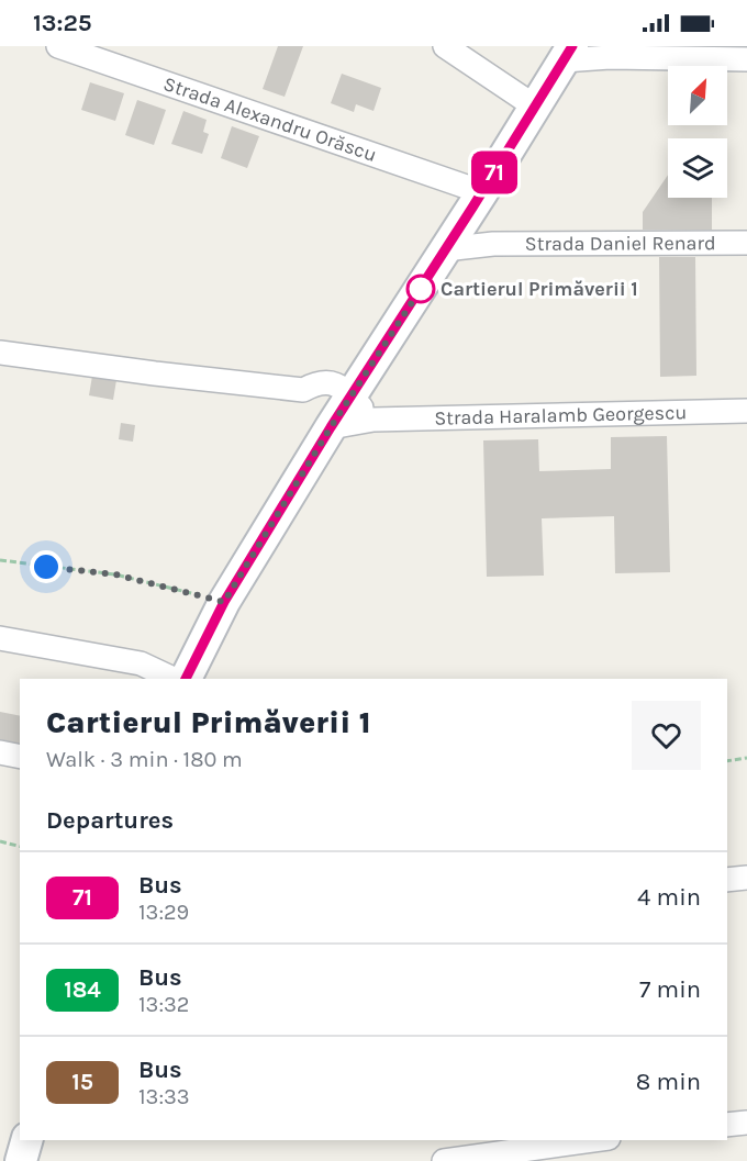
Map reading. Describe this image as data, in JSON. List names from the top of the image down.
{
  "streets": {
    "street": ["Strada Alexandru Orăscu", "Strada Daniel Renard", "Strada Haralamb Georgescu"]
  },
  "places": ["Cartierul Primăverii 1"],
  "lines": ["bus line 71"],
  "north": "top right",
  "page": {
    "status": "13:25",
    "on_map": "71",
    "heading": [
      ["Cartierul Primăverii 1", "Walk · 3 min · 180 m"],
      "Departures"
    ],
    "list": [
      {
        "mark": "71",
        "name": "Bus",
        "note": "13:29",
        "value": "4 min"
      },
      {
        "mark": "184",
        "name": "Bus",
        "note": "13:32",
        "value": "7 min"
      },
      {
        "mark": "15",
        "name": "Bus",
        "note": "13:33",
        "value": "8 min"
      }
    ]
  }
}
